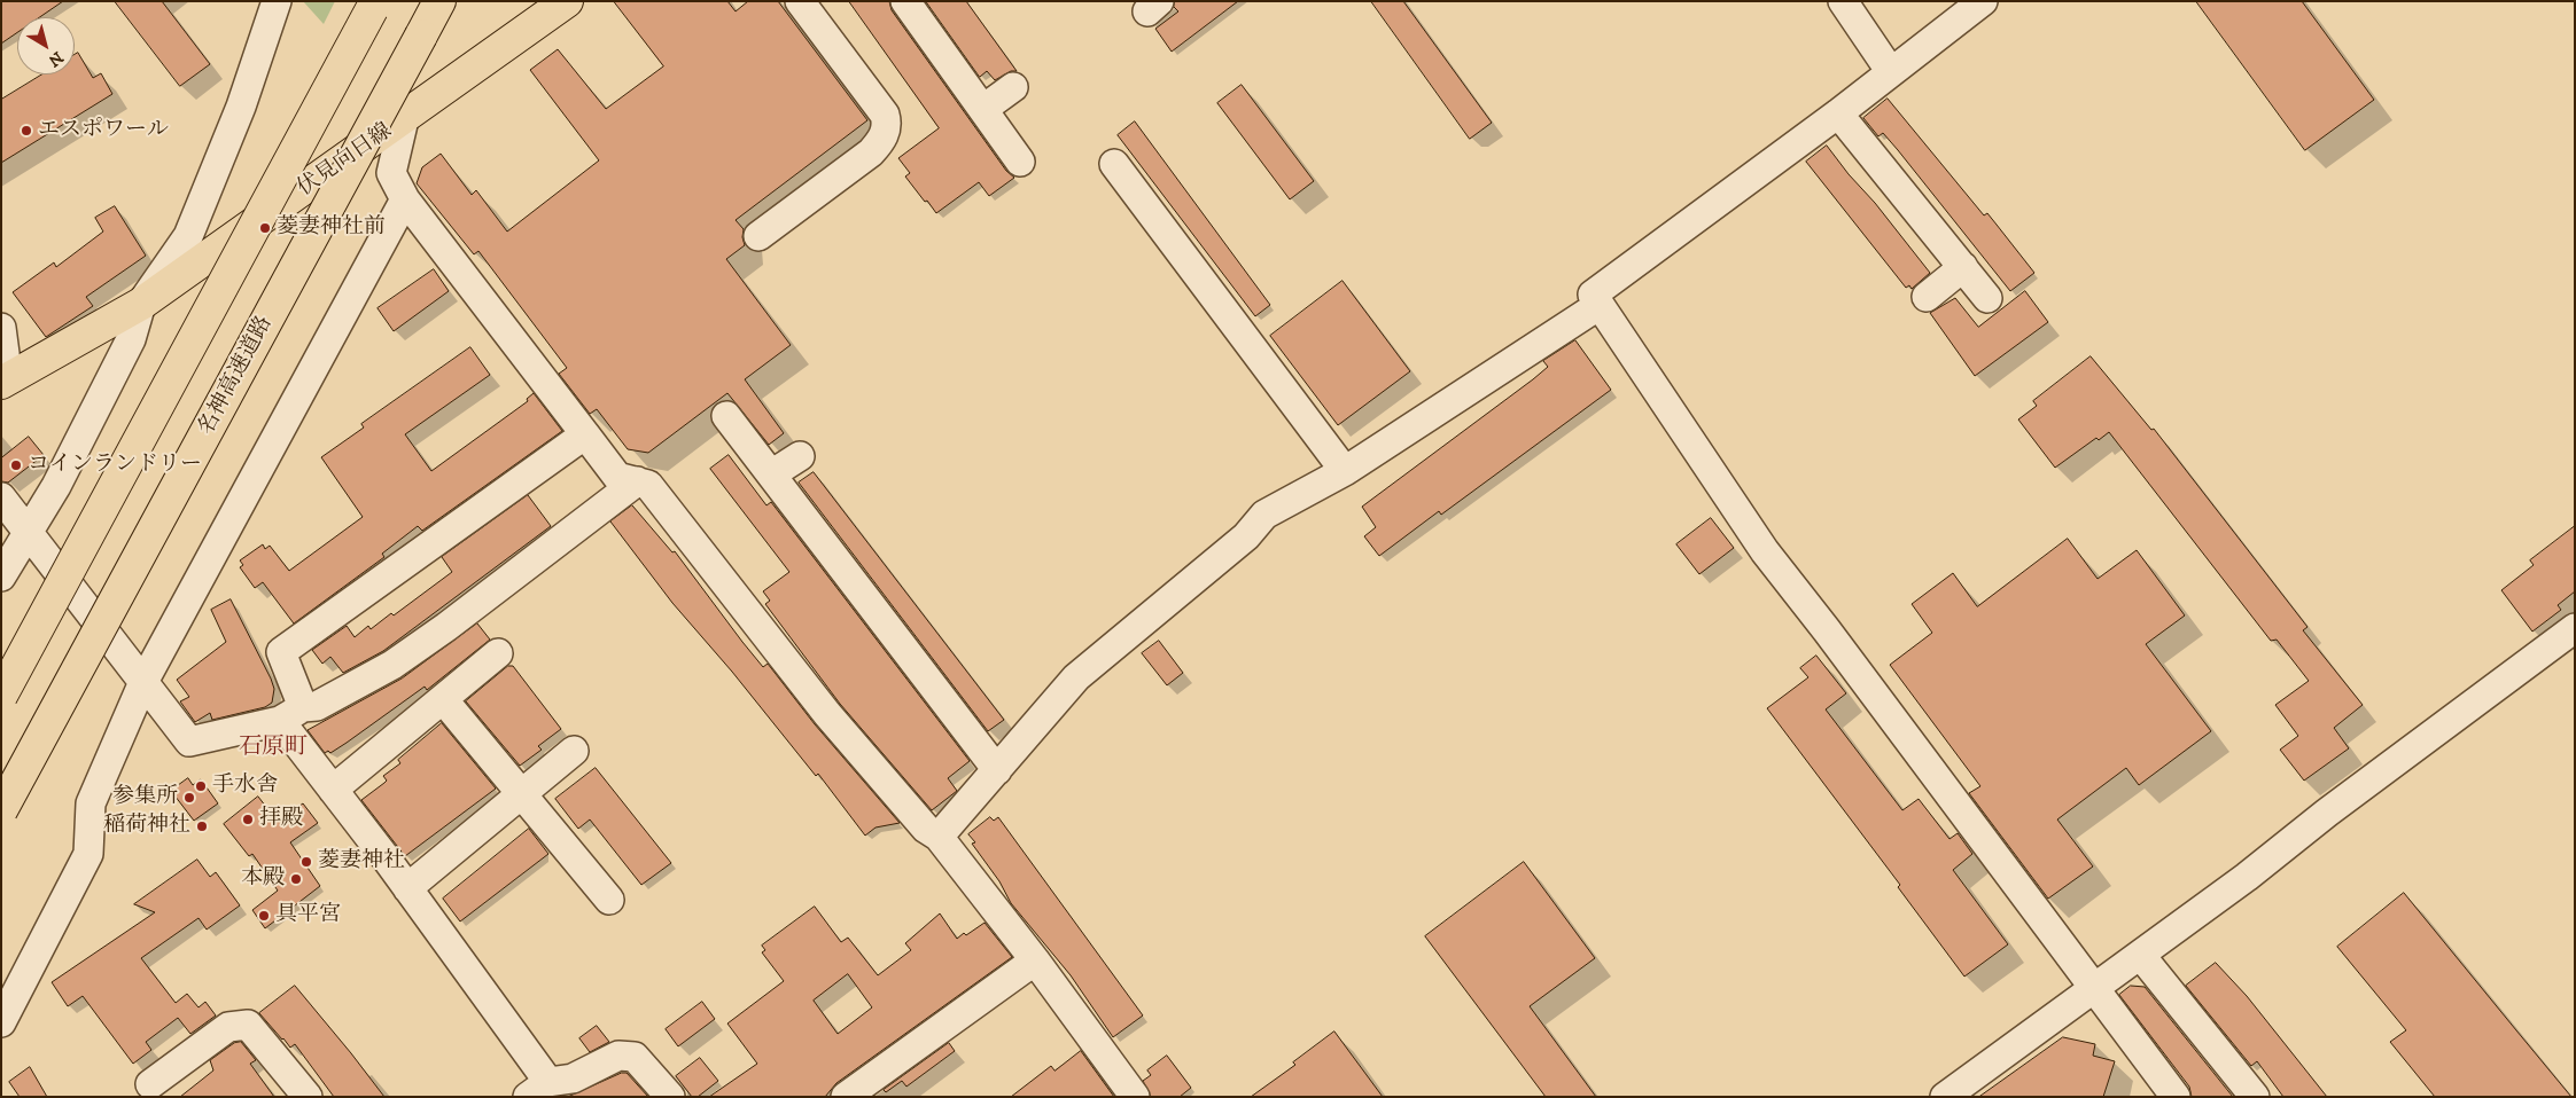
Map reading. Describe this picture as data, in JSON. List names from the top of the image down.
{
  "streets": {
    "main road": ["伏見向日線", "名神高速道路"]
  },
  "districts": ["石原町"],
  "places": [
    "エスポワール",
    "菱妻神社前",
    "コインランドリー",
    "手水舎",
    "参集所",
    "拝殿",
    "稲荷神社",
    "菱妻神社",
    "本殿",
    "具平宮"
  ],
  "north": "bottom right"
}
